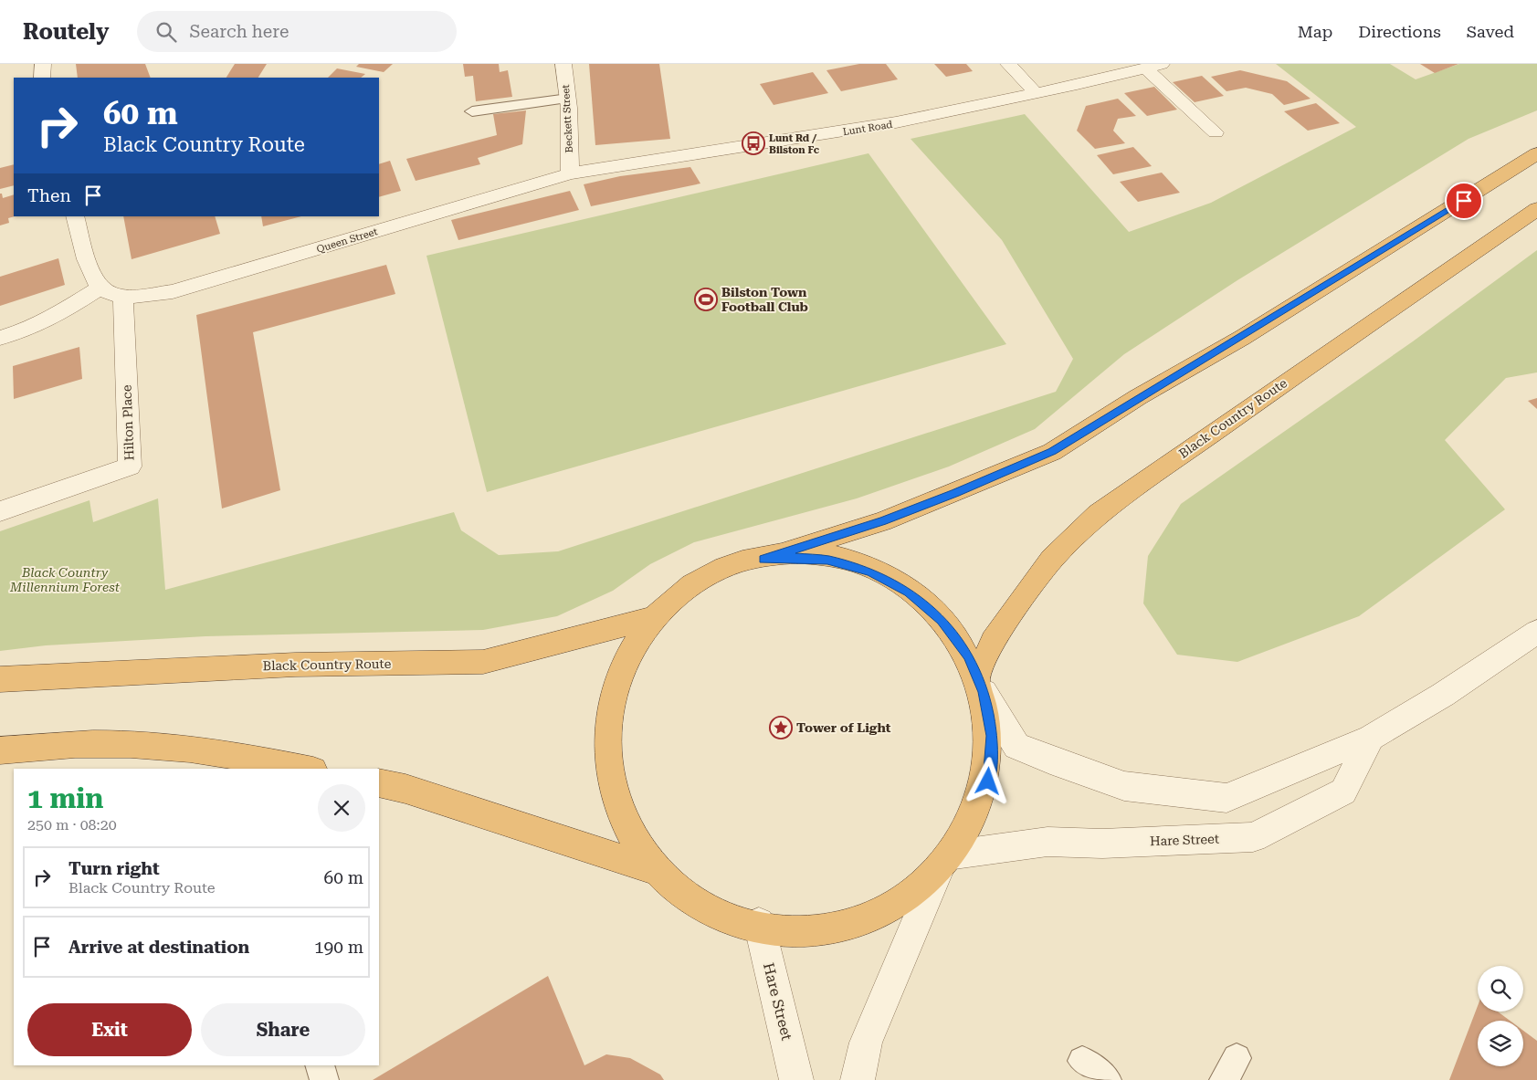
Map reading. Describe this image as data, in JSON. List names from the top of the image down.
{
  "streets": {
    "highway": ["Black Country Route"],
    "street": [
      "Beckett Street",
      "Lunt Road",
      "Queen Street",
      "Hilton Place",
      "Hare Street"
    ]
  },
  "crossings": [
    ["Beckett Street", "Lunt Road"],
    ["Beckett Street", "Queen Street"],
    ["Lunt Road", "Queen Street"],
    ["Queen Street", "Hilton Place"]
  ],
  "parks": ["Black Country Millennium Forest"],
  "places": {
    "bus stop": ["Lunt Rd / Bilston Fc"],
    "sports": ["Bilston Town Football Club"],
    "place": ["Tower of Light"]
  },
  "page": {
    "header": "Routely",
    "search": "Search here",
    "nav": ["Map", "Directions", "Saved"],
    "turn": ["60 m", "Black Country Route"],
    "then": "Then",
    "heading": ["1 min", "250 m · 08:20"],
    "list": [
      {
        "name": "Turn right",
        "note": "Black Country Route",
        "value": "60 m"
      },
      {
        "name": "Arrive at destination",
        "value": "190 m"
      }
    ],
    "buttons": ["Exit", "Share"]
  }
}
